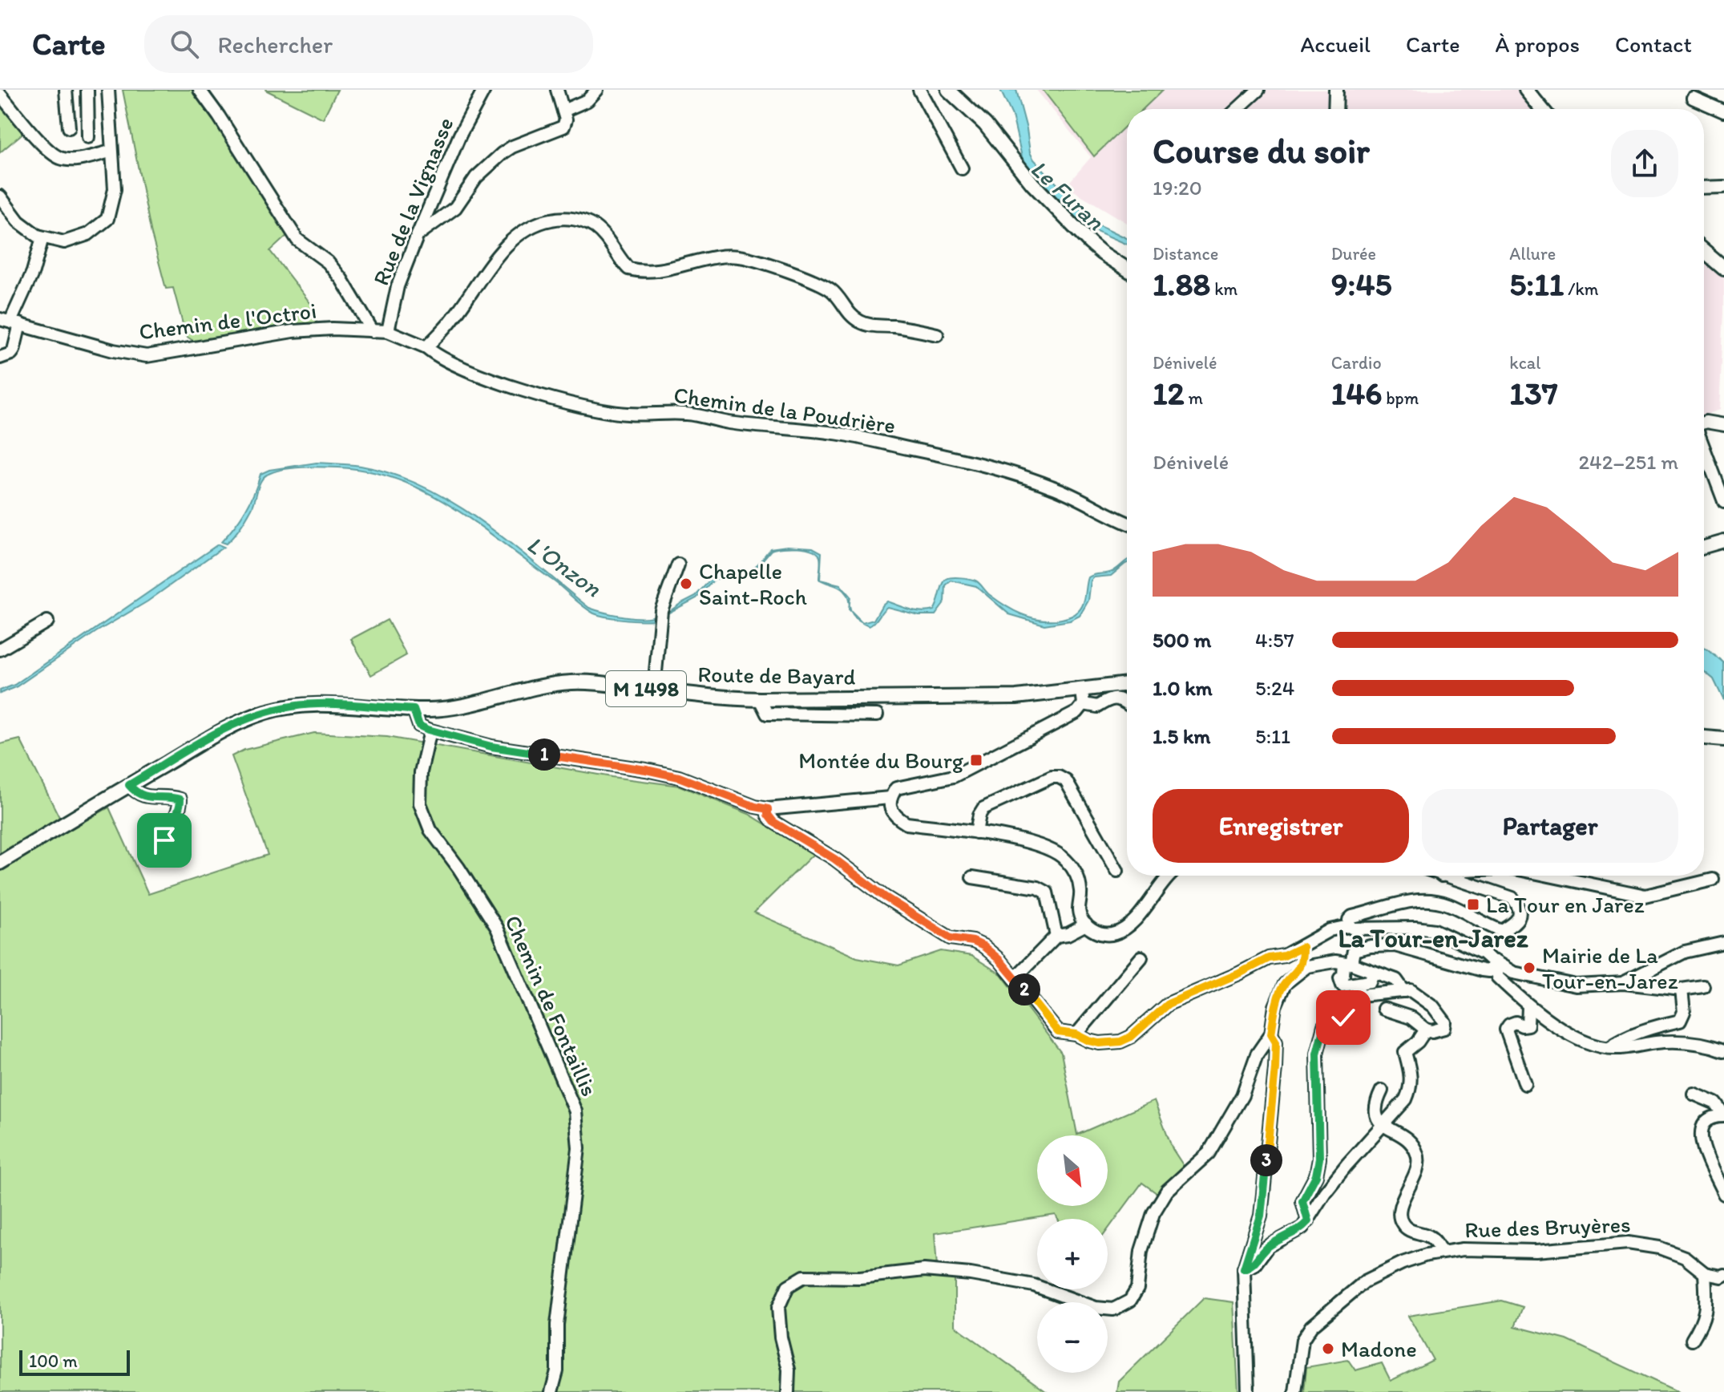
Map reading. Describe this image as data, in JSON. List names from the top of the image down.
{
  "streets": {
    "main road": ["Route de Bayard", "M 1498"],
    "street": [
      "Rue de la Vignasse",
      "Chemin de l'Octroi",
      "Chemin de la Poudrière",
      "Chemin de Fontaillis",
      "Rue des Bruyères"
    ]
  },
  "crossings": [
    ["Rue de la Vignasse", "Chemin de l'Octroi"],
    ["Rue de la Vignasse", "Chemin de la Poudrière"],
    ["Chemin de l'Octroi", "Chemin de la Poudrière"]
  ],
  "districts": ["La Tour-en-Jarez"],
  "water": ["Le Furan", "L'Onzon"],
  "places": {
    "other": ["Chapelle Saint-Roch", "Mairie de La Tour-en-Jarez", "Madone"],
    "transit": ["Montée du Bourg", "La Tour en Jarez"]
  },
  "scale_bar": "100 m",
  "north": "bottom right",
  "page": {
    "header": "Carte",
    "search": "Rechercher",
    "nav": [
      "Accueil",
      "Carte",
      "À propos",
      "Contact"
    ],
    "heading": ["Course du soir", "19:20"],
    "stats": [
      ["Distance", "1.88 km"],
      ["Durée", "9:45"],
      ["Allure", "5:11 /km"],
      ["Dénivelé", "12 m"],
      ["Cardio", "146 bpm"],
      ["kcal", "137"]
    ],
    "chart": ["Dénivelé", "242–251 m"],
    "list": [
      {
        "name": "500 m",
        "note": "4:57"
      },
      {
        "name": "1.0 km",
        "note": "5:24"
      },
      {
        "name": "1.5 km",
        "note": "5:11"
      }
    ],
    "pins": ["1", "2", "3"],
    "buttons": ["Enregistrer", "Partager"],
    "map_buttons": ["+", "−"],
    "scale": "100 m"
  }
}
